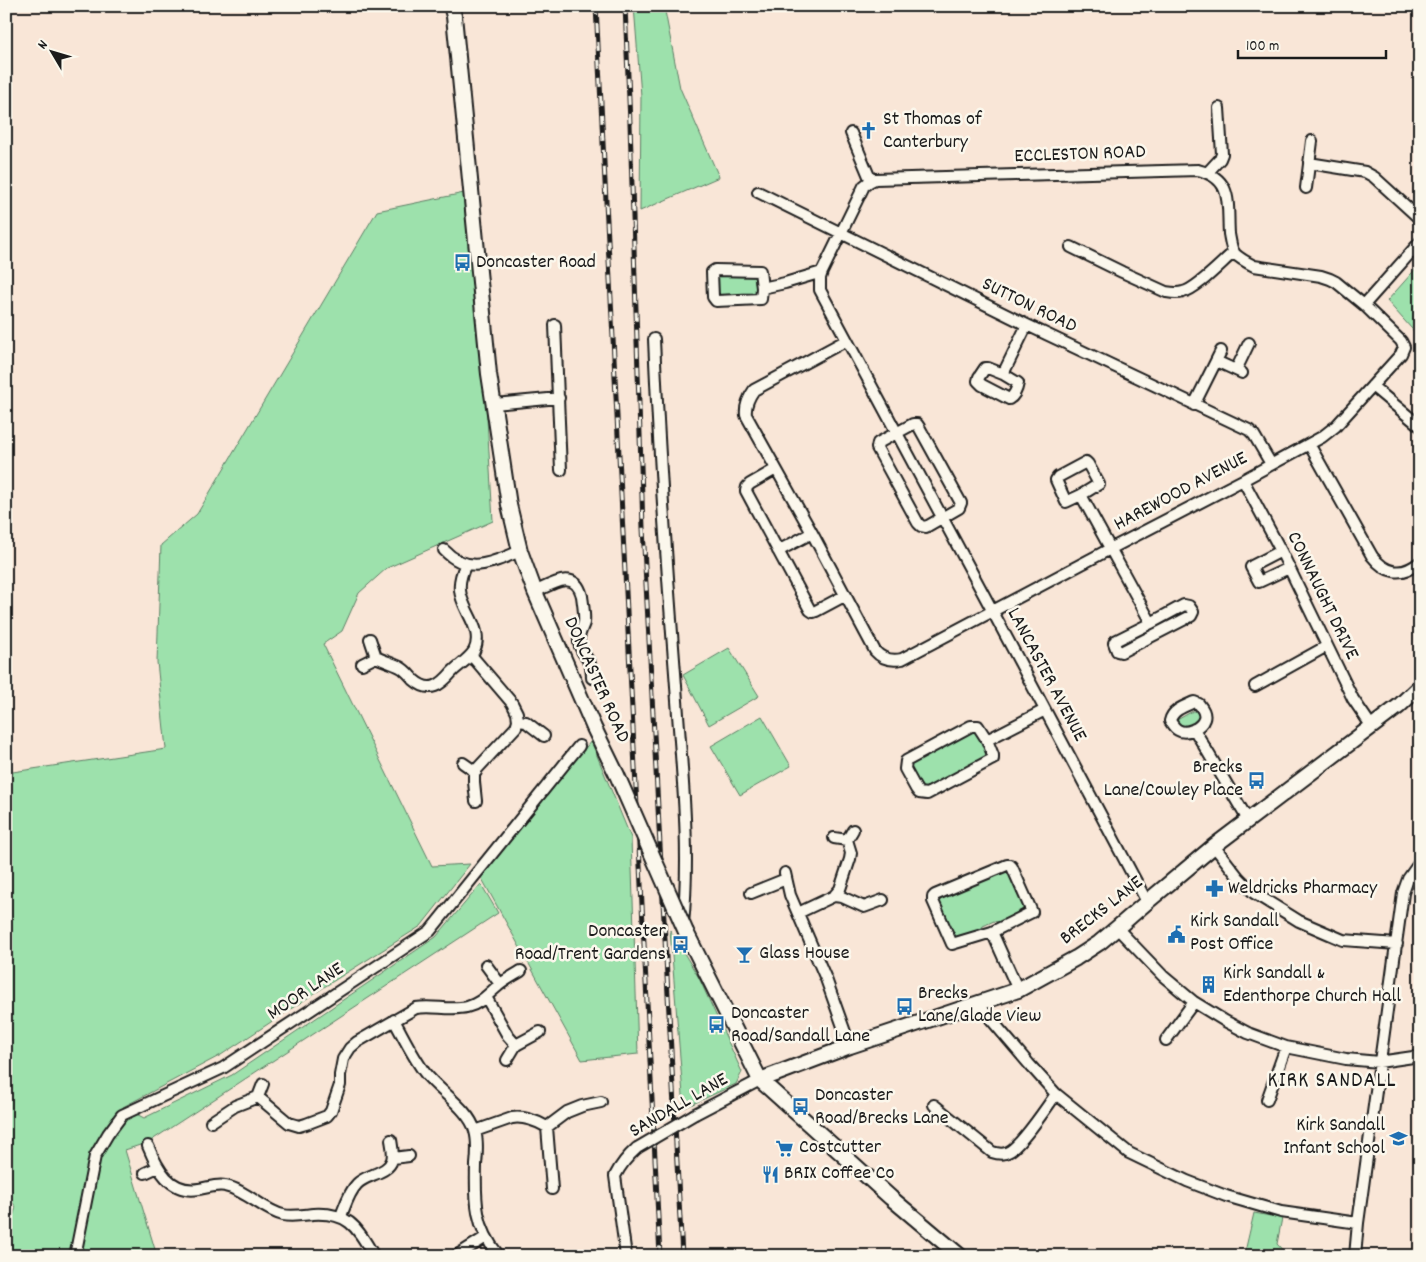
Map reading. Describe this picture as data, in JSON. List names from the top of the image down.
{
  "streets": {
    "street": [
      "ECCLESTON ROAD",
      "SUTTON ROAD",
      "HAREWOOD AVENUE",
      "CONNAUGHT DRIVE",
      "LANCASTER AVENUE",
      "DONCASTER ROAD",
      "BRECKS LANE",
      "MOOR LANE",
      "SANDALL LANE"
    ]
  },
  "crossings": [
    ["SUTTON ROAD", "HAREWOOD AVENUE"],
    ["HAREWOOD AVENUE", "CONNAUGHT DRIVE"],
    ["HAREWOOD AVENUE", "LANCASTER AVENUE"],
    ["CONNAUGHT DRIVE", "BRECKS LANE"],
    ["LANCASTER AVENUE", "BRECKS LANE"],
    ["DONCASTER ROAD", "BRECKS LANE"],
    ["DONCASTER ROAD", "SANDALL LANE"],
    ["BRECKS LANE", "SANDALL LANE"]
  ],
  "districts": ["KIRK SANDALL"],
  "places": {
    "church": ["St Thomas of Canterbury"],
    "bus stop": [
      "Doncaster Road",
      "Brecks Lane/Cowley Place",
      "Doncaster Road/Trent Gardens",
      "Brecks Lane/Glade View",
      "Doncaster Road/Sandall Lane",
      "Doncaster Road/Brecks Lane"
    ],
    "pharmacy": ["Weldricks Pharmacy"],
    "public building": ["Kirk Sandall Post Office"],
    "bar": ["Glass House"],
    "building": ["Kirk Sandall & Edenthorpe Church Hall"],
    "school or university": ["Kirk Sandall Infant School"],
    "supermarket": ["Costcutter"],
    "restaurant": ["BRIX Coffee Co"]
  },
  "scale_bar": "100 m",
  "north": "top left"
}
